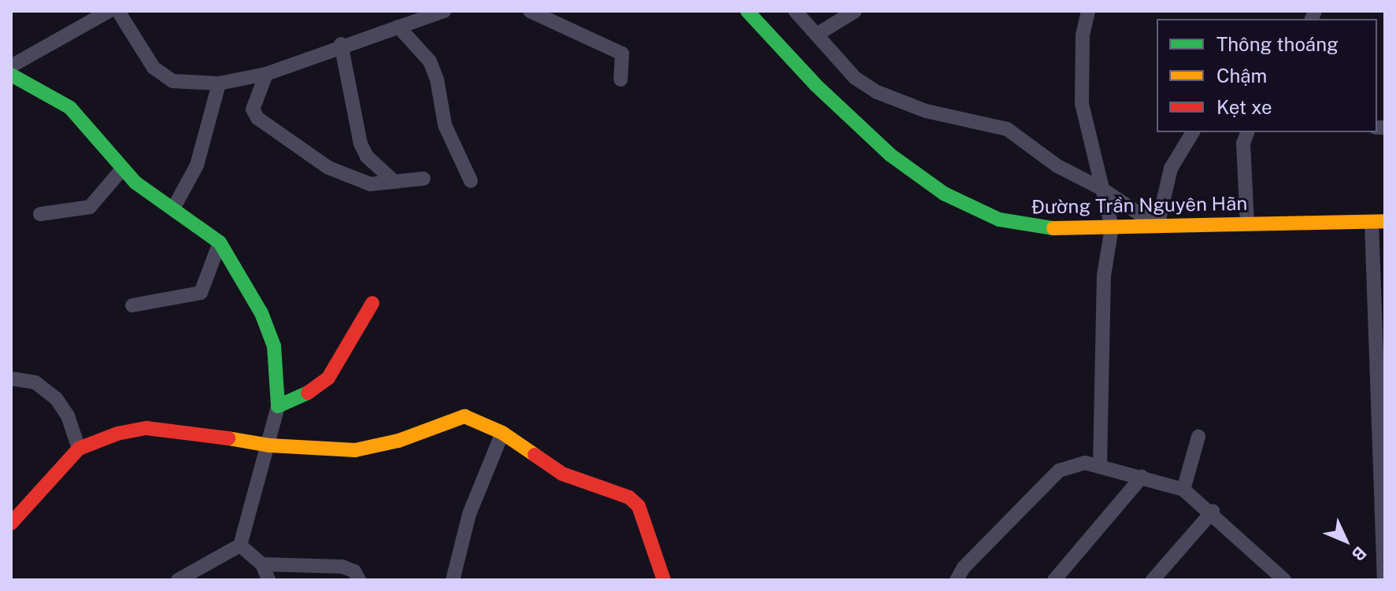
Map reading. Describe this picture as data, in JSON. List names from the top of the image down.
{
  "streets": {
    "street": ["Đường Trần Nguyên Hãn"]
  },
  "legend": ["Thông thoáng", "Chậm", "Kẹt xe"],
  "north": "bottom right"
}
